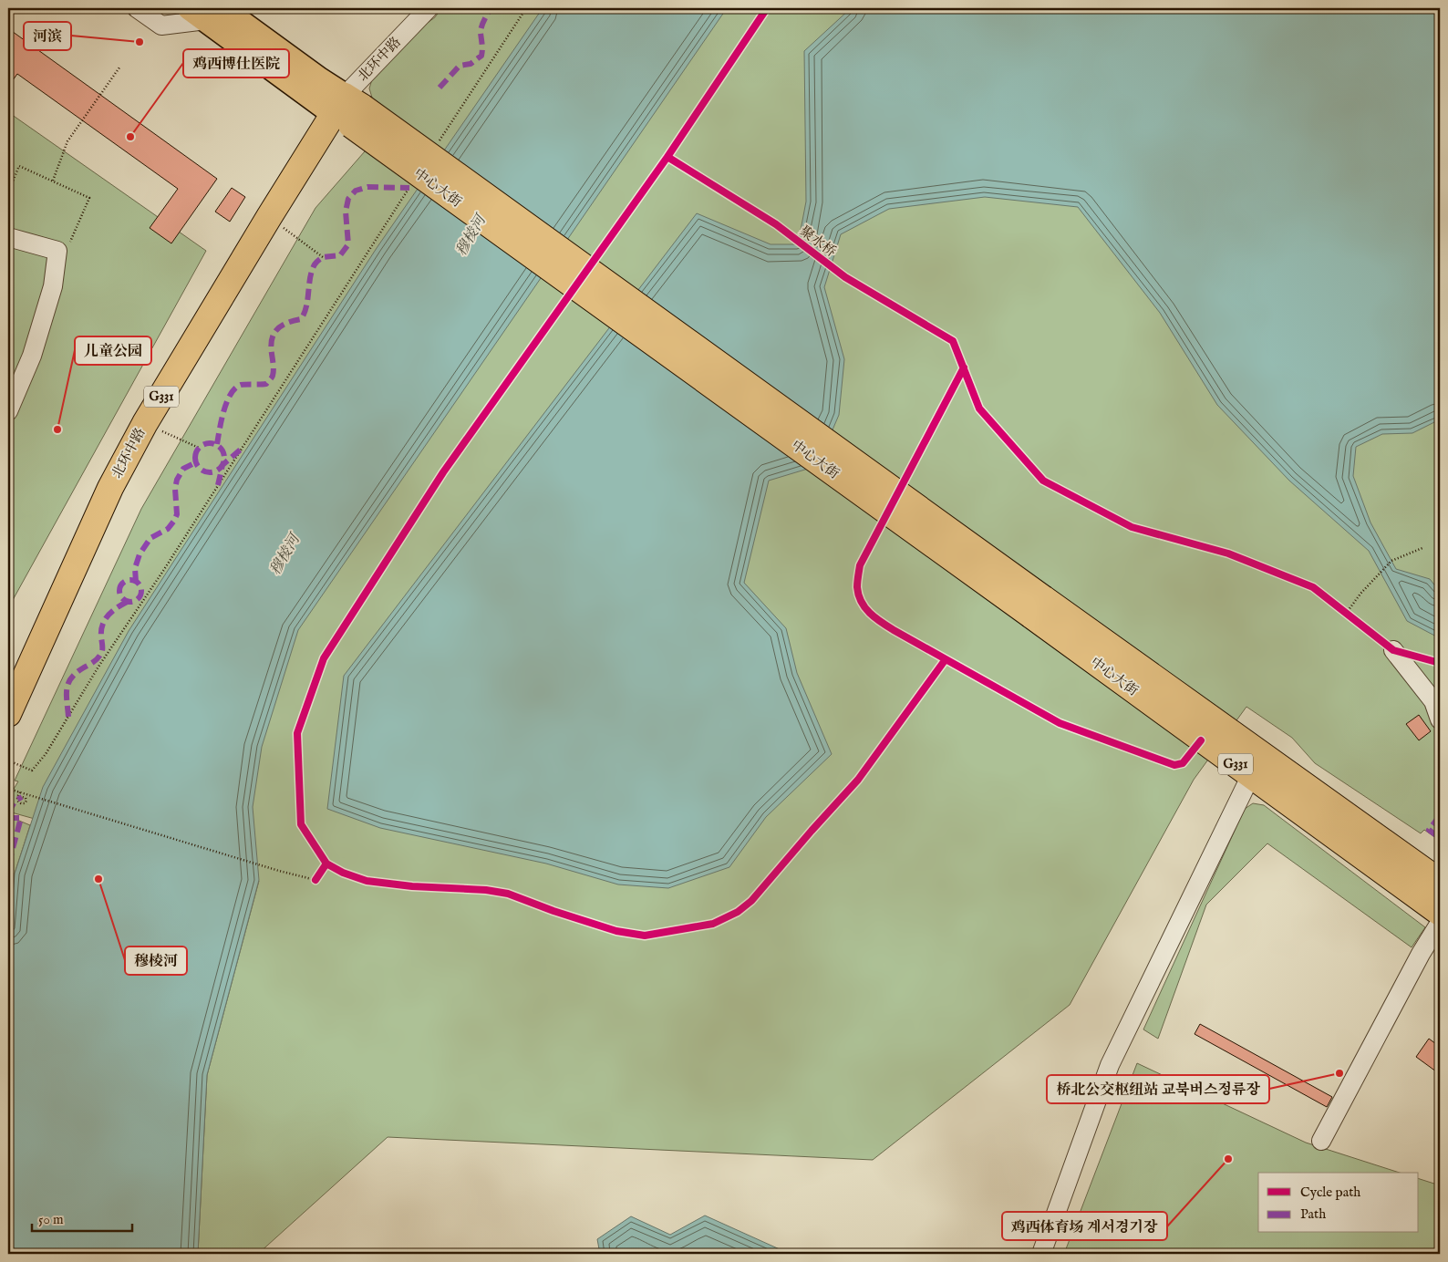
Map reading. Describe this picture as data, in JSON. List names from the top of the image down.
{
  "streets": {
    "highway": ["北环中路", "中心大街", "G331"],
    "cycle path": ["聚水桥"]
  },
  "crossings": [
    ["北环中路", "中心大街"]
  ],
  "water": ["穆棱河"],
  "places": [
    "河滨",
    "鸡西博仕医院",
    "儿童公园",
    "穆棱河",
    "桥北公交枢纽站 교북버스정류장",
    "鸡西体育场 계서경기장"
  ],
  "legend": ["Cycle path", "Path"],
  "scale_bar": "50 m"
}
